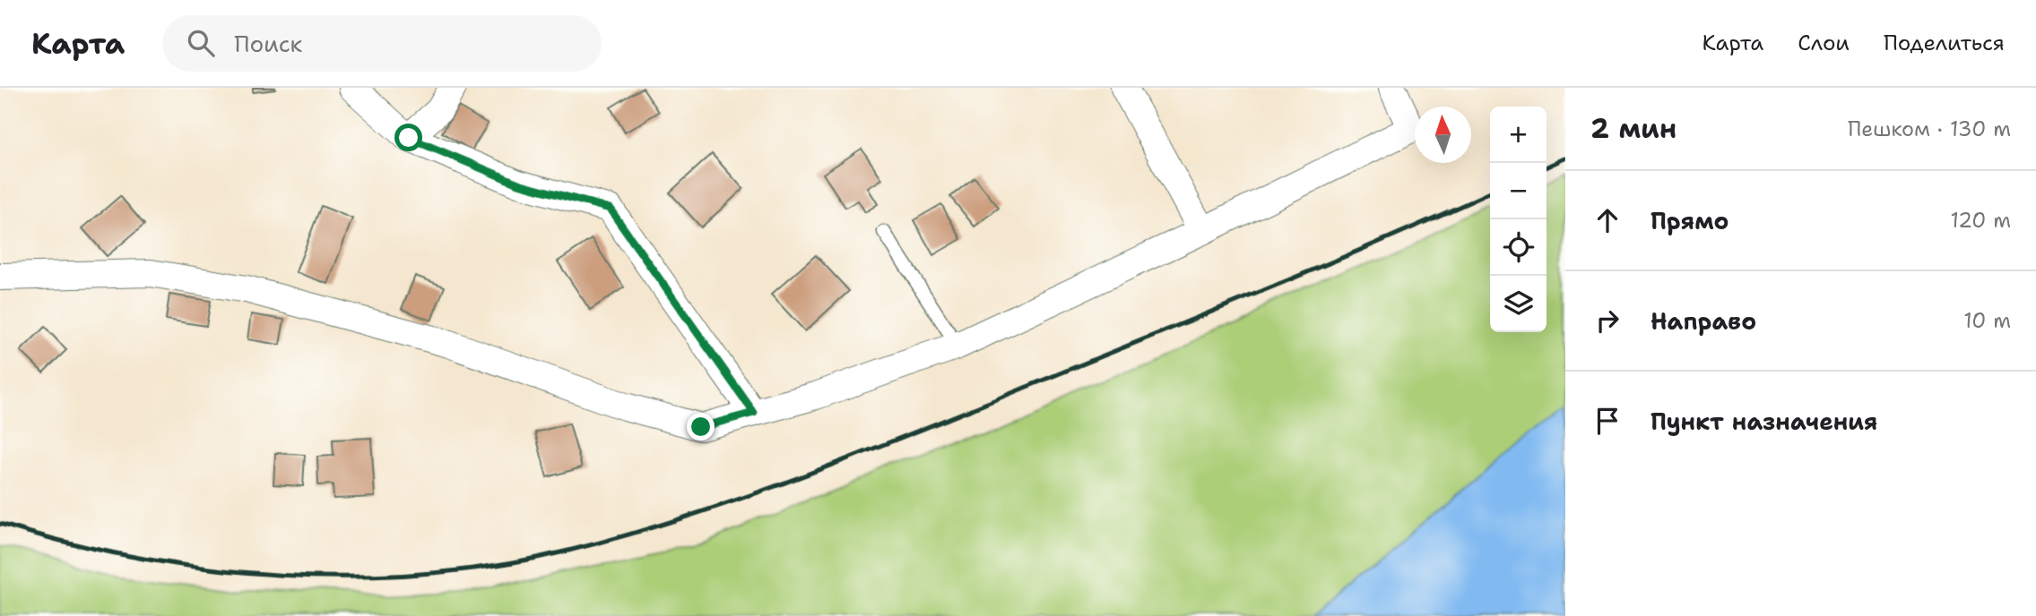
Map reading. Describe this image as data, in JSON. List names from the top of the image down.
{
  "north": "top",
  "page": {
    "header": "Карта",
    "search": "Поиск",
    "nav": ["Карта", "Слои", "Поделиться"],
    "heading": ["2 мин", "Пешком · 130 m"],
    "map_buttons": ["+", "−"],
    "list": [
      ["Прямо", "120 m"],
      ["Направо", "10 m"],
      "Пункт назначения"
    ]
  }
}
